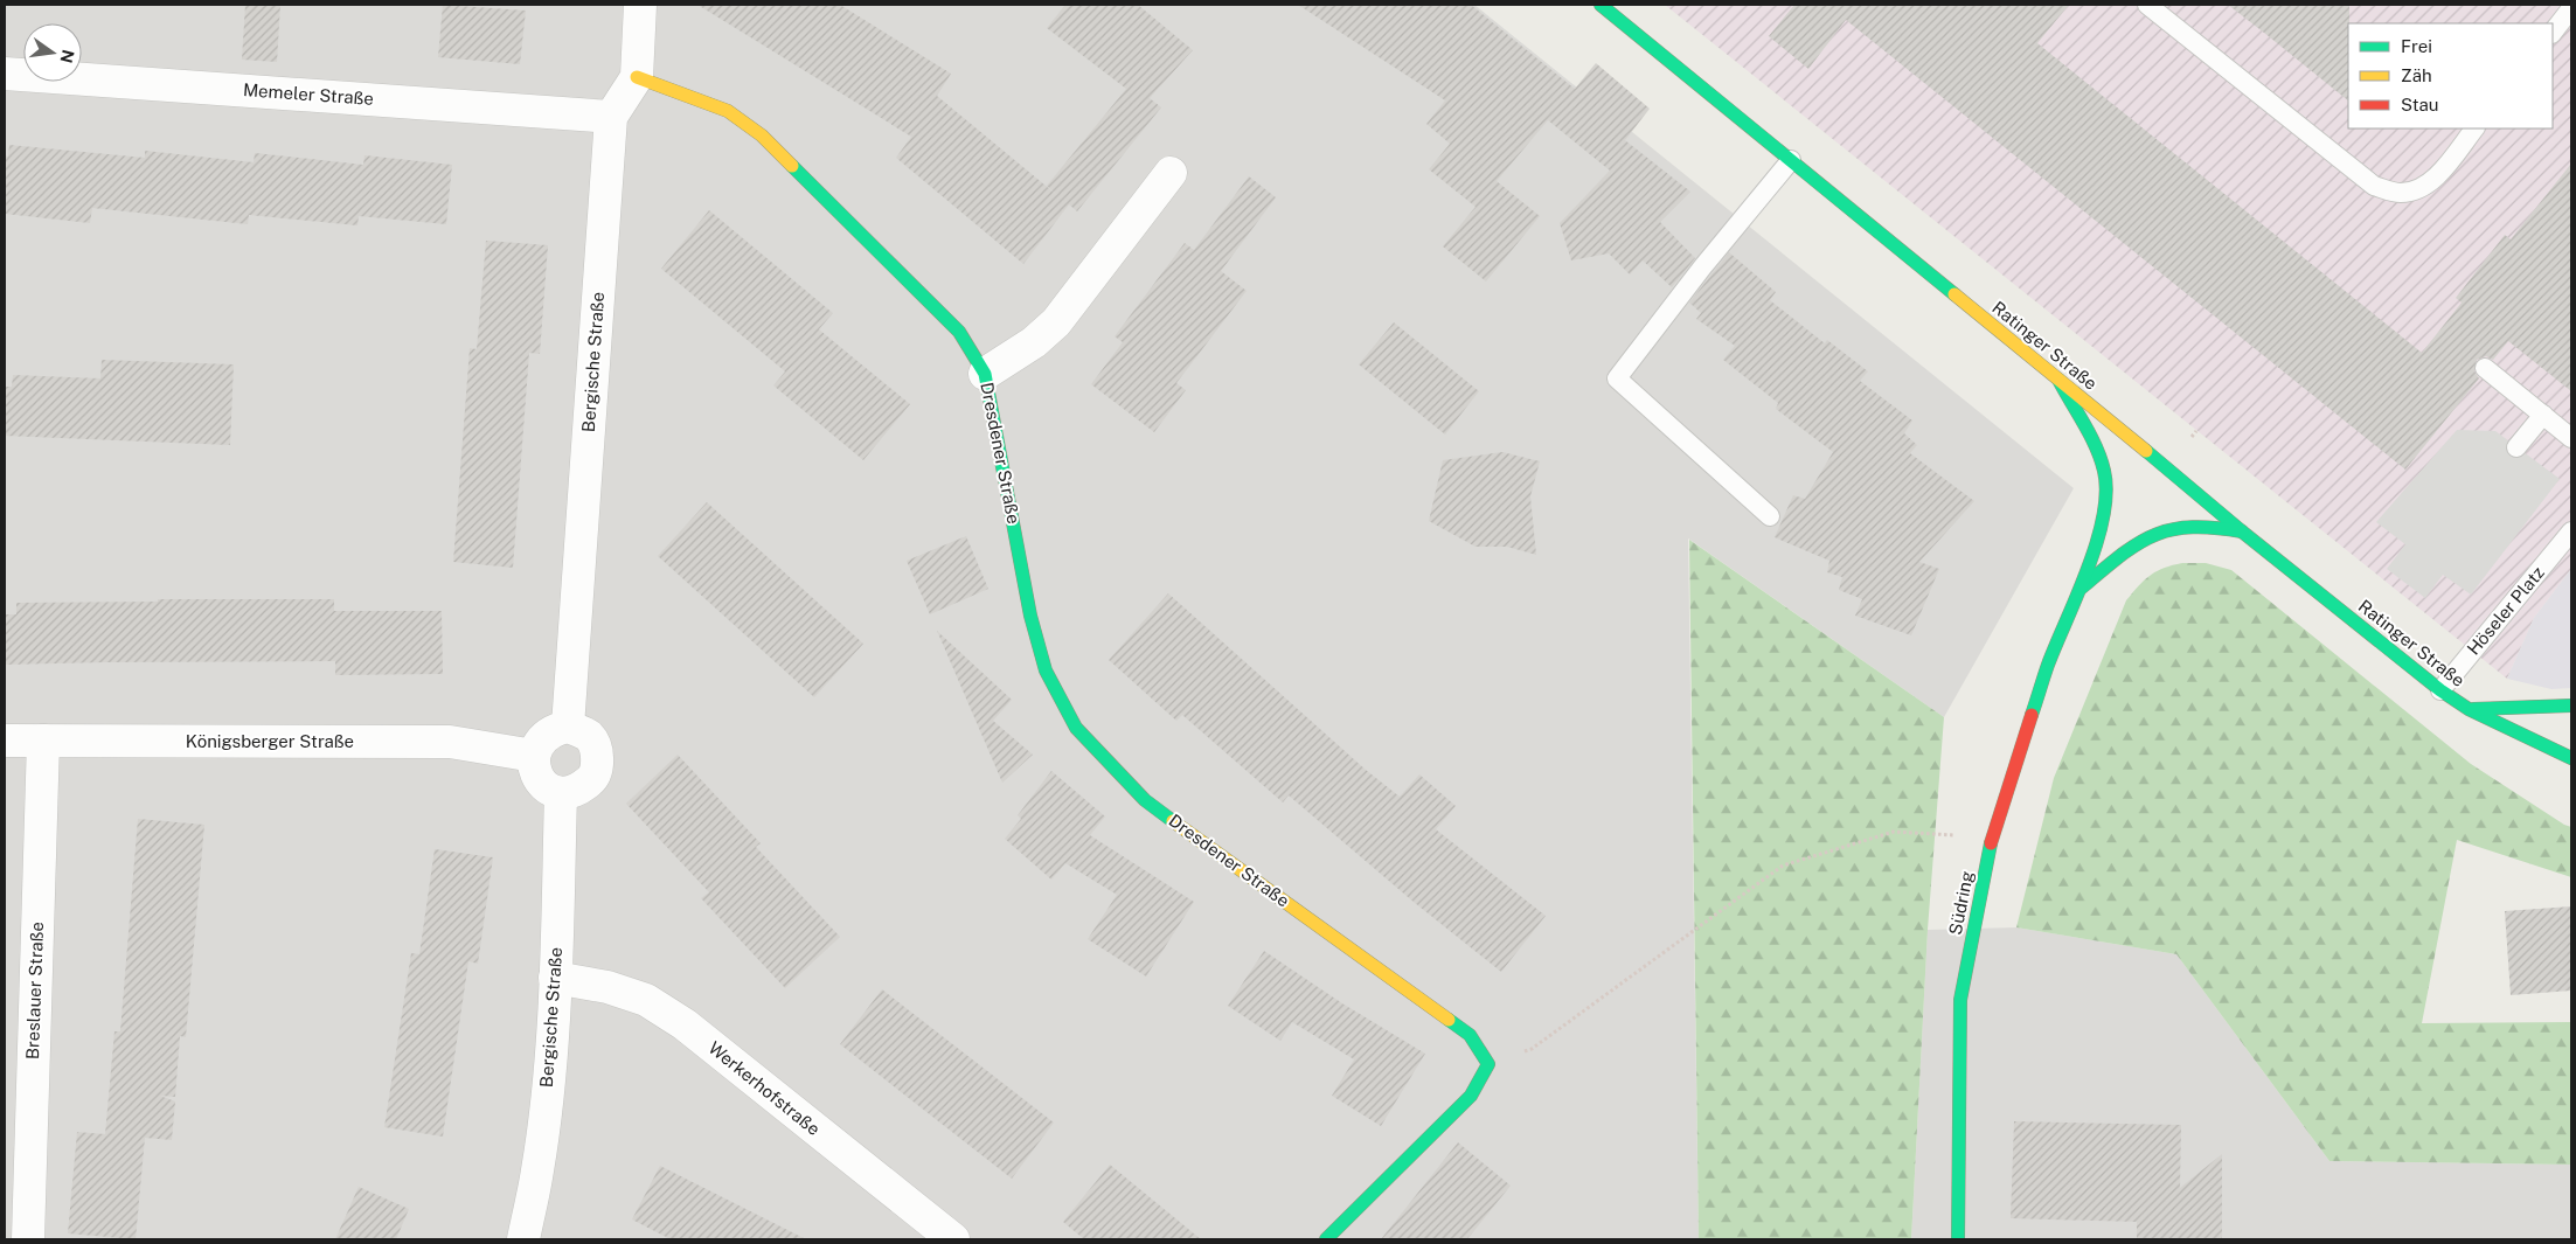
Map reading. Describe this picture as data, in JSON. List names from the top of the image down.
{
  "streets": {
    "street": [
      "Memeler Straße",
      "Ratinger Straße",
      "Bergische Straße",
      "Dresdener Straße",
      "Königsberger Straße",
      "Südring",
      "Breslauer Straße",
      "Werkerhofstraße"
    ],
    "lane": ["Höseler Platz"]
  },
  "crossings": [
    ["Memeler Straße", "Bergische Straße"],
    ["Ratinger Straße", "Höseler Platz"],
    ["Ratinger Straße", "Südring"],
    ["Bergische Straße", "Dresdener Straße"],
    ["Bergische Straße", "Königsberger Straße"],
    ["Bergische Straße", "Werkerhofstraße"],
    ["Königsberger Straße", "Breslauer Straße"]
  ],
  "legend": ["Frei", "Zäh", "Stau"],
  "north": "right"
}
